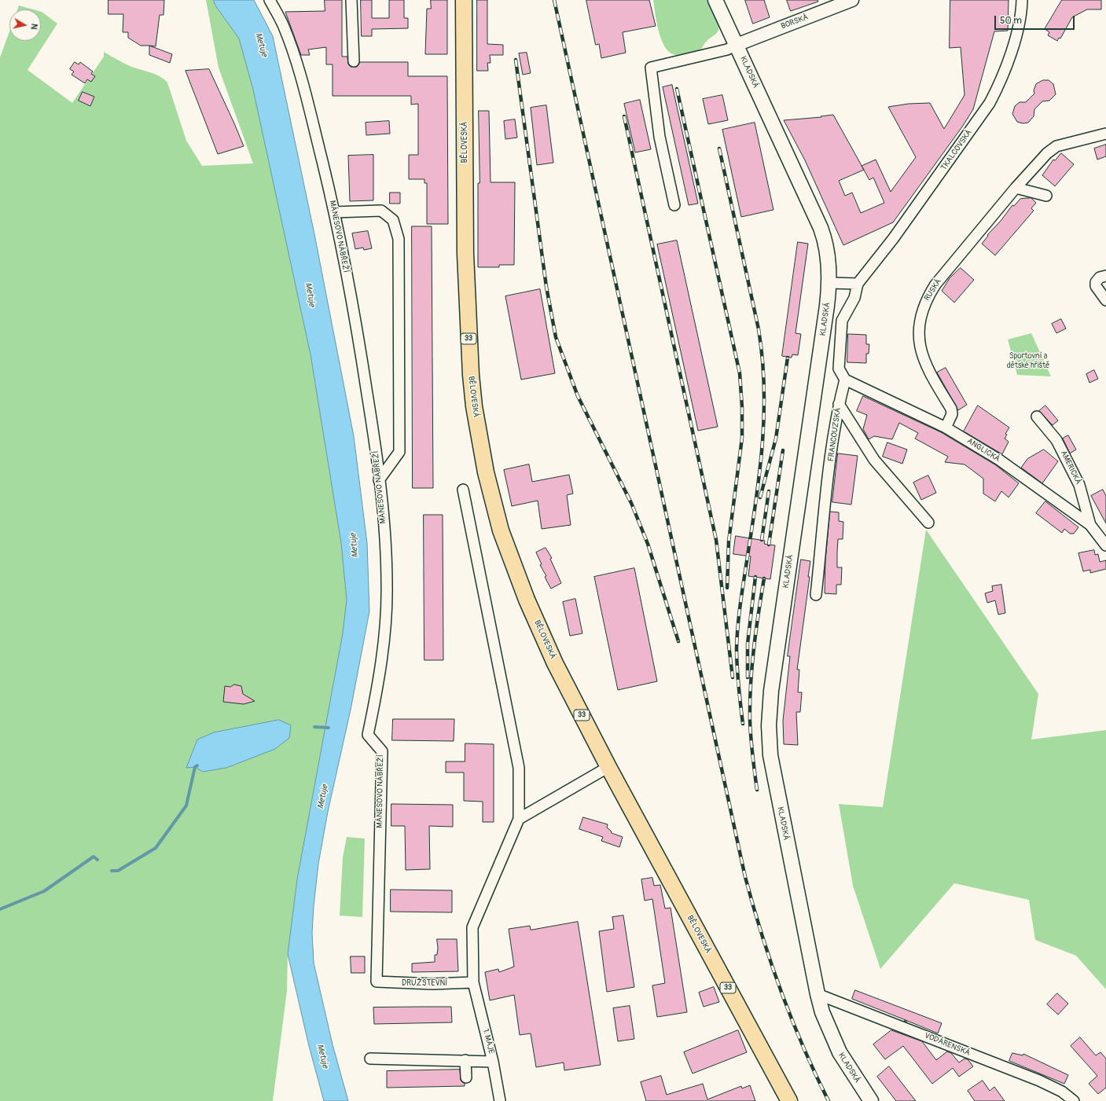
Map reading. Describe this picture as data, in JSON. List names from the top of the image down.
{
  "streets": {
    "main road": ["KLADSKÁ", "BĚLOVESKÁ", "33"],
    "street": [
      "BORSKÁ",
      "TKALCOVSKÁ",
      "MÁNESOVO NÁBŘEŽÍ",
      "RUSKÁ",
      "FRANCOUZSKÁ",
      "ANGLICKÁ",
      "AMERICKÁ",
      "DRUŽSTEVNÍ",
      "1. MÁJE",
      "VODÁRENSKÁ"
    ]
  },
  "crossings": [
    ["BORSKÁ", "KLADSKÁ"],
    ["KLADSKÁ", "VODÁRENSKÁ"],
    ["TKALCOVSKÁ", "ANGLICKÁ"],
    ["MÁNESOVO NÁBŘEŽÍ", "DRUŽSTEVNÍ"],
    ["RUSKÁ", "ANGLICKÁ"],
    ["ANGLICKÁ", "AMERICKÁ"],
    ["DRUŽSTEVNÍ", "1. MÁJE"]
  ],
  "water": ["Metuje"],
  "parks": ["Sportovní a dětské hřiště"],
  "scale_bar": "50 m",
  "north": "right"
}
